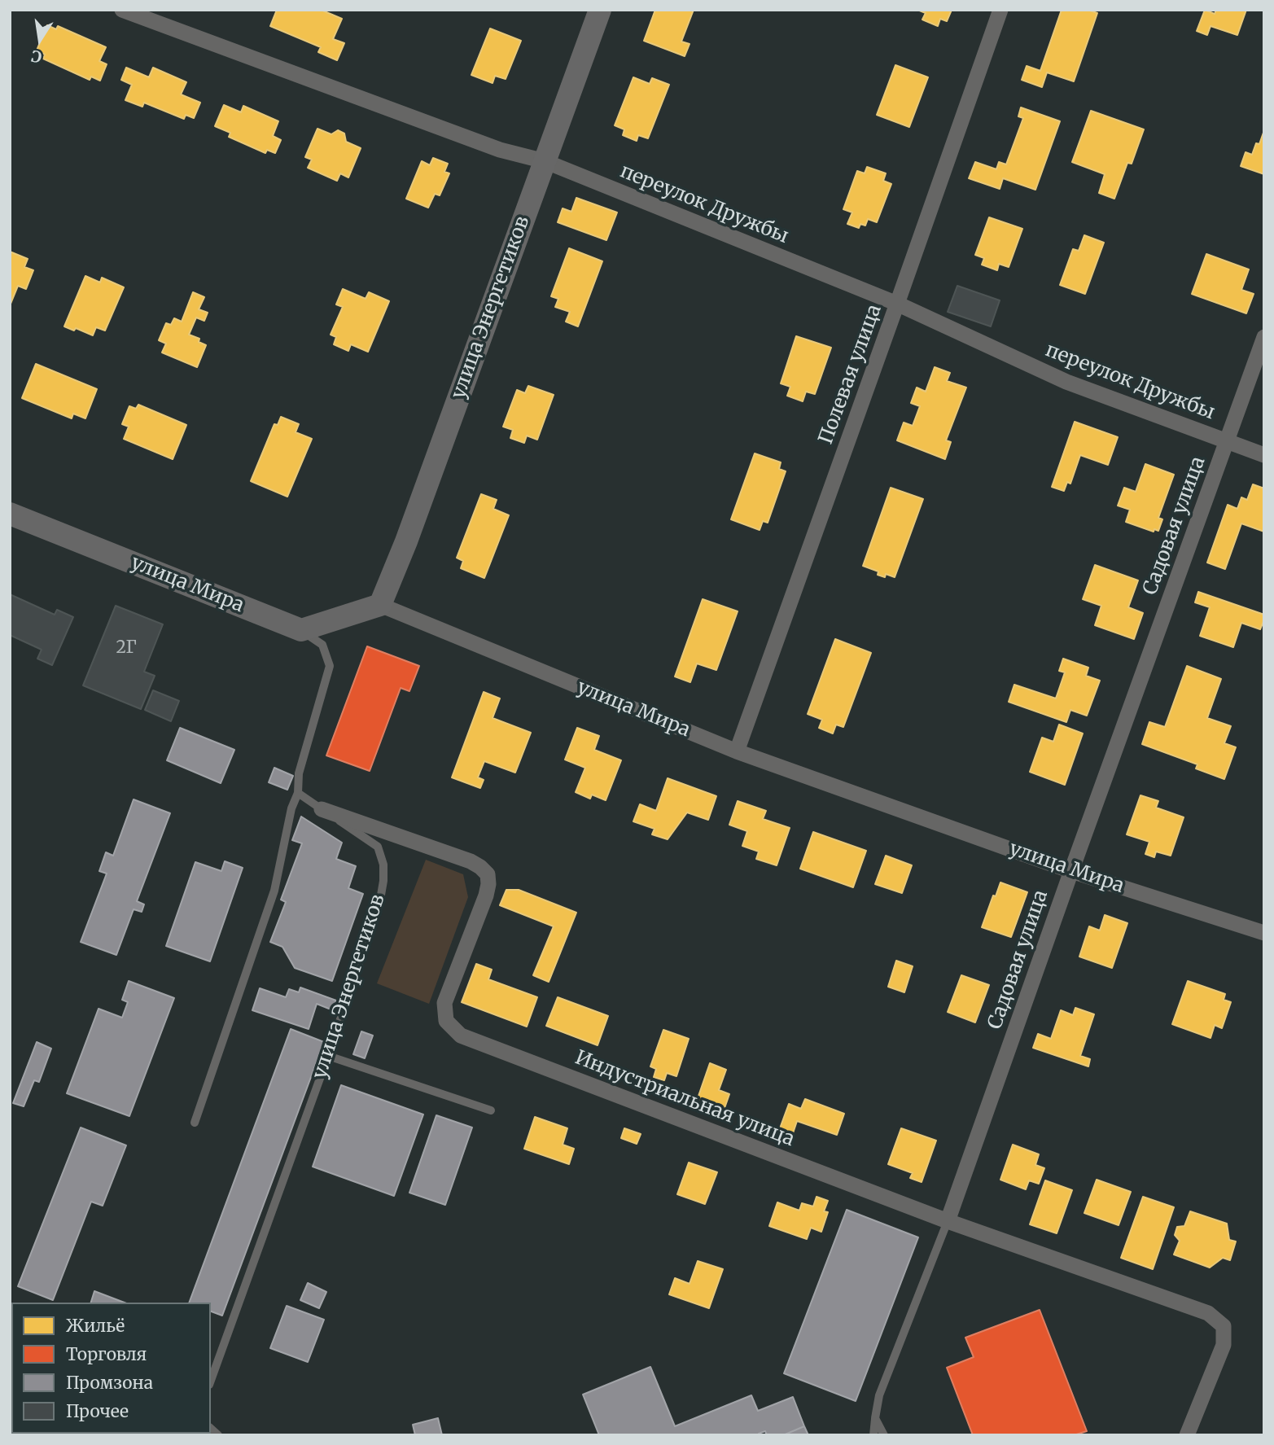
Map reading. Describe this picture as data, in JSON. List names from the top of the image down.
{
  "streets": {
    "street": [
      "переулок Дружбы",
      "улица Энергетиков",
      "Полевая улица",
      "Садовая улица",
      "улица Мира",
      "Индустриальная улица"
    ]
  },
  "crossings": [
    ["переулок Дружбы", "улица Энергетиков"],
    ["переулок Дружбы", "Полевая улица"],
    ["переулок Дружбы", "Садовая улица"],
    ["улица Энергетиков", "улица Мира"],
    ["улица Энергетиков", "Индустриальная улица"],
    ["Полевая улица", "улица Мира"],
    ["Садовая улица", "улица Мира"],
    ["Садовая улица", "Индустриальная улица"]
  ],
  "house_numbers": ["2Г"],
  "legend": [
    "Жильё",
    "Торговля",
    "Промзона",
    "Прочее"
  ],
  "north": "bottom"
}
